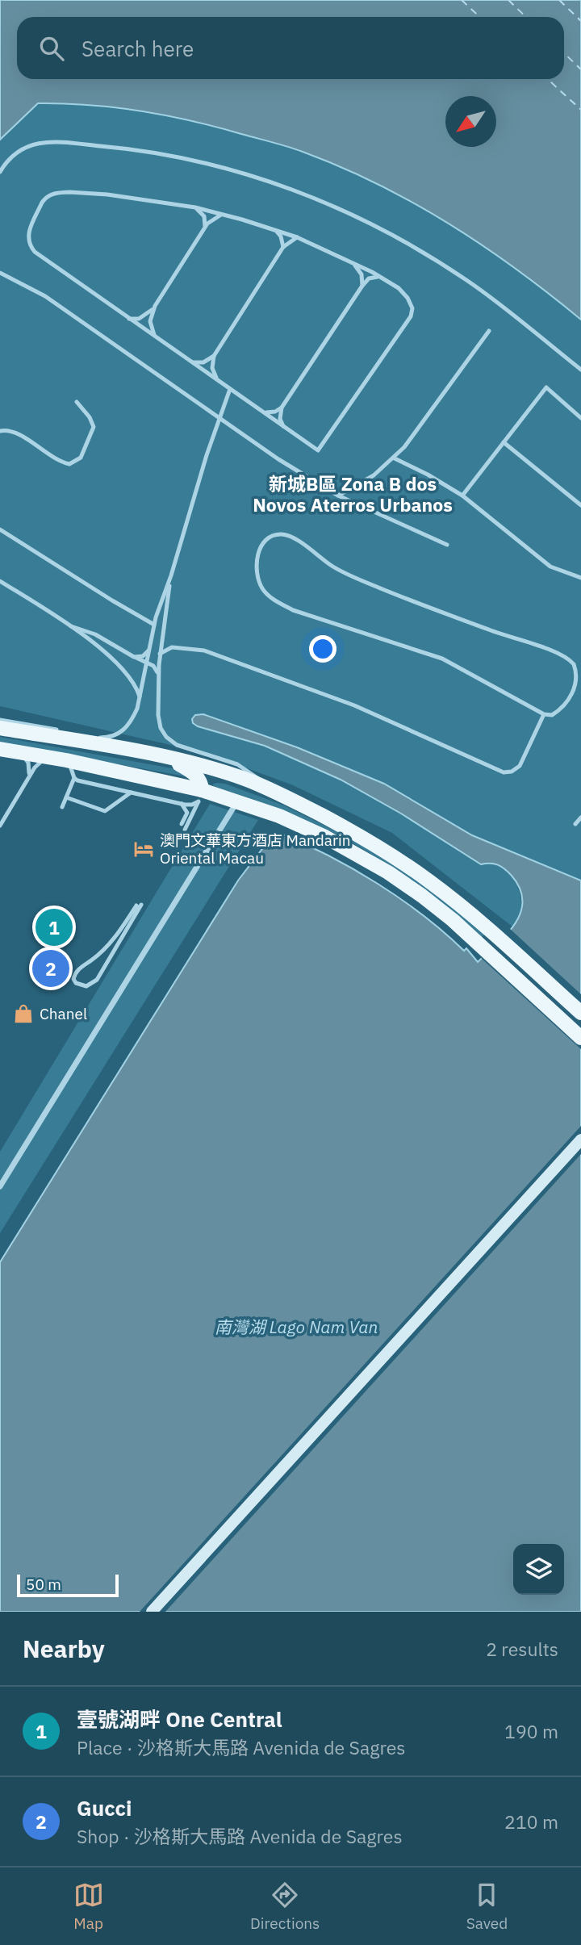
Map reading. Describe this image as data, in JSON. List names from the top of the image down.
{
  "districts": ["新城B區 Zona B dos Novos Aterros Urbanos"],
  "water": ["南灣湖 Lago Nam Van"],
  "places": {
    "hotel": ["澳門文華東方酒店 Mandarin Oriental Macau"],
    "shop": ["Chanel"]
  },
  "scale_bar": "50 m",
  "north": "bottom left",
  "page": {
    "search": "Search here",
    "pins": ["1", "2"],
    "scale": "50 m",
    "heading": ["Nearby", "2 results"],
    "list": [
      {
        "mark": "1",
        "name": "壹號湖畔 One Central",
        "note": "Place · 沙格斯大馬路 Avenida de Sagres",
        "value": "190 m"
      },
      {
        "mark": "2",
        "name": "Gucci",
        "note": "Shop · 沙格斯大馬路 Avenida de Sagres",
        "value": "210 m"
      }
    ],
    "nav": ["Map", "Directions", "Saved"]
  }
}
